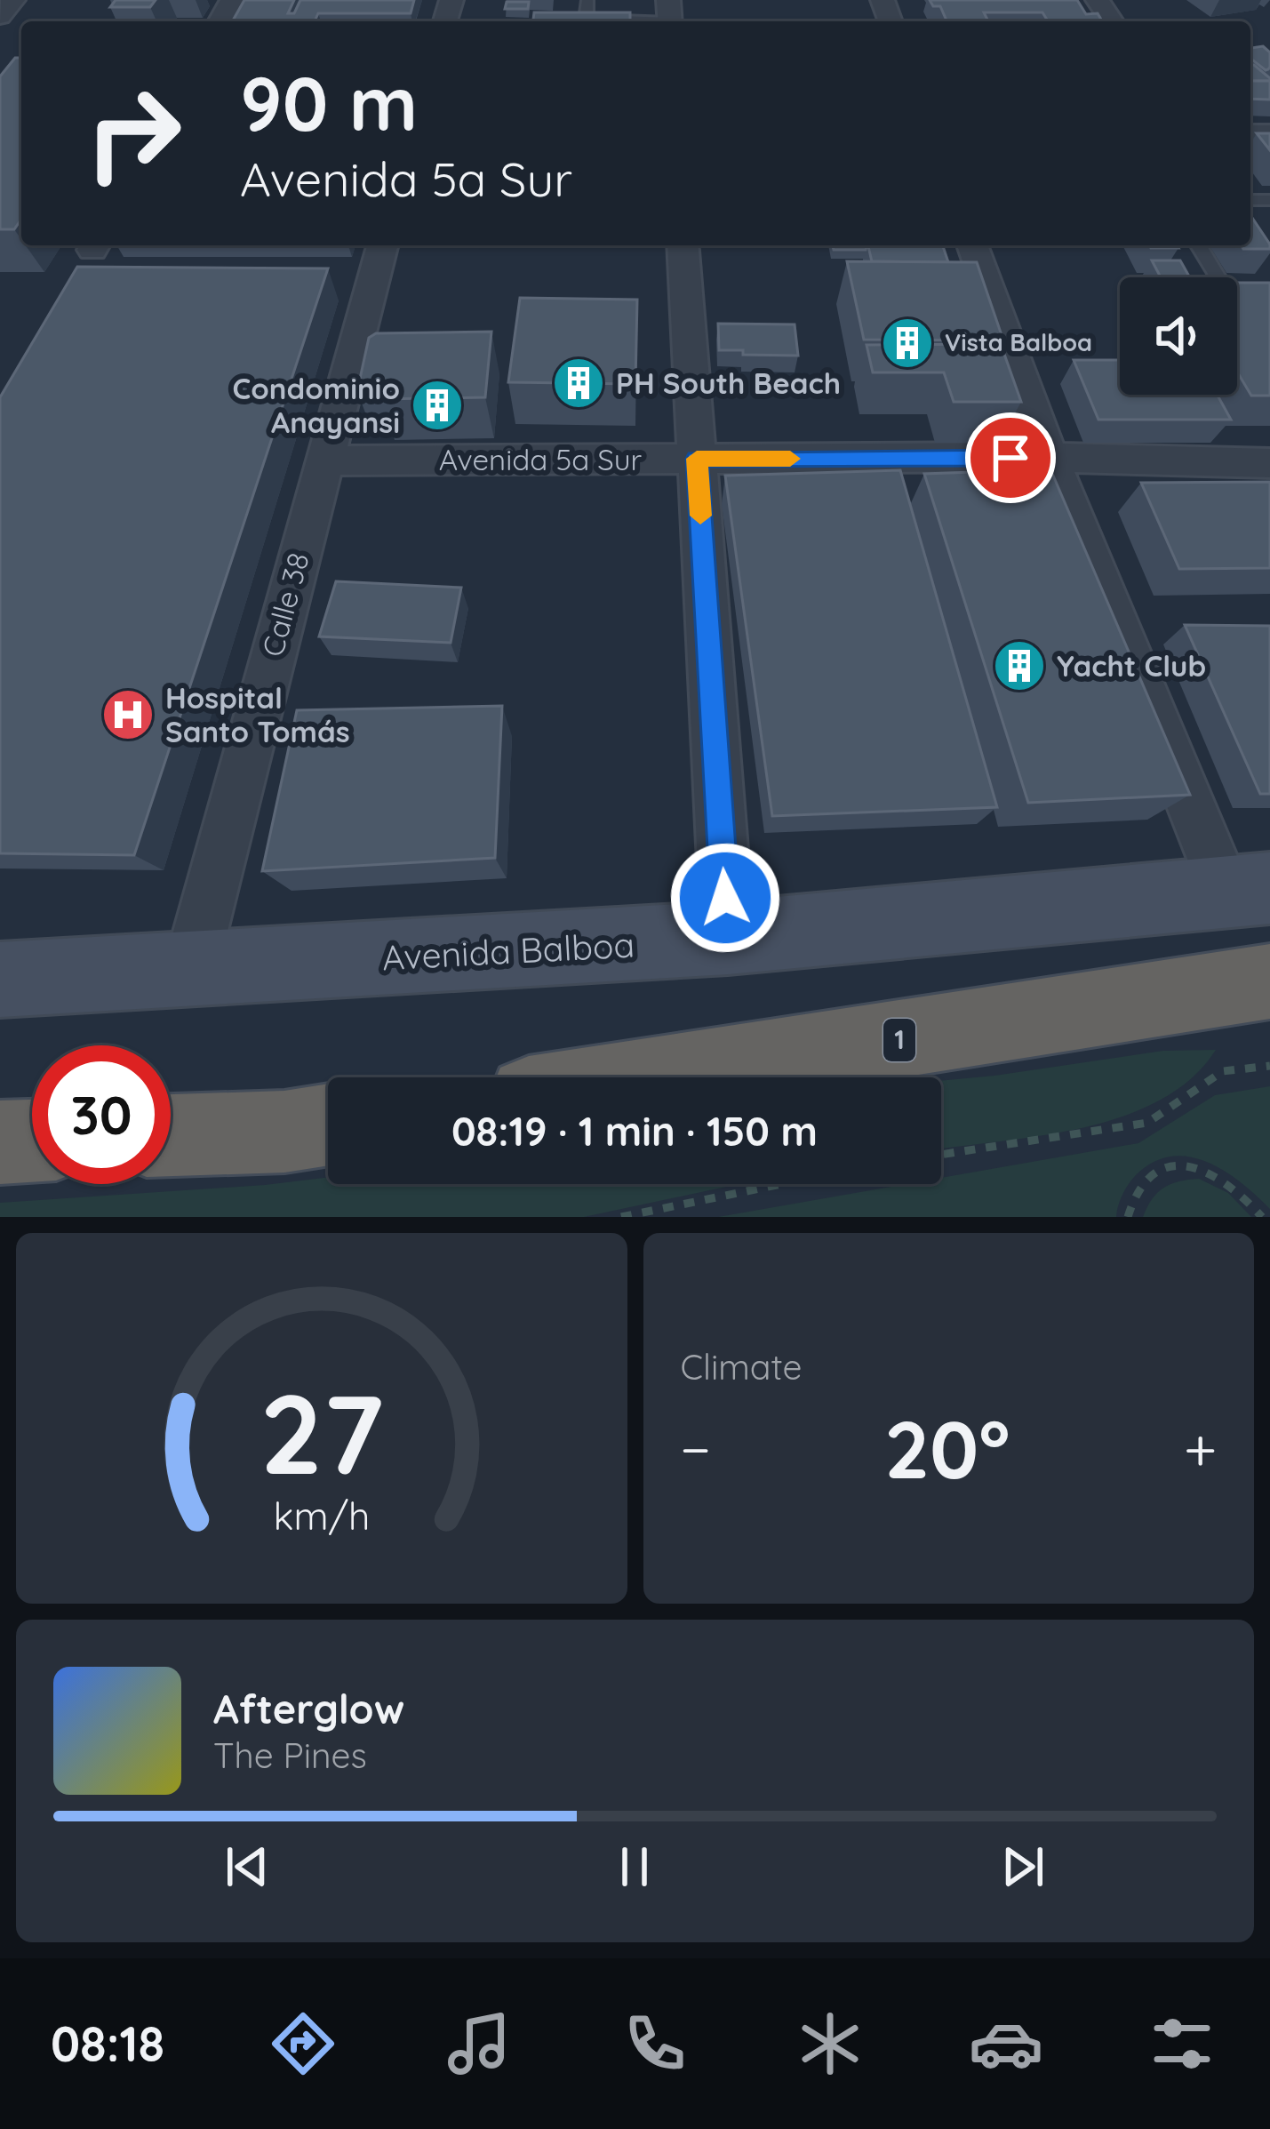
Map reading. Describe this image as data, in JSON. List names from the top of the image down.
{
  "streets": {
    "highway": ["1"],
    "main road": ["Avenida Balboa"],
    "street": ["Avenida 5a Sur", "Calle 38"]
  },
  "crossings": [
    ["Avenida 5a Sur", "Calle 38"],
    ["Calle 38", "Avenida Balboa"]
  ],
  "places": {
    "building": [
      "Vista Balboa",
      "PH South Beach",
      "Condominio Anayansi",
      "Yacht Club"
    ],
    "hospital": ["Hospital Santo Tomás"]
  },
  "page": {
    "turn": ["90 m", "Avenida 5a Sur"],
    "limit": "30",
    "trip": "08:19 · 1 min · 150 m",
    "tile": "Climate",
    "heat": ["−", "20°", "+"],
    "song": ["Afterglow", "The Pines"],
    "tabs": "08:18",
    "gauge": ["27", "km/h"]
  }
}
